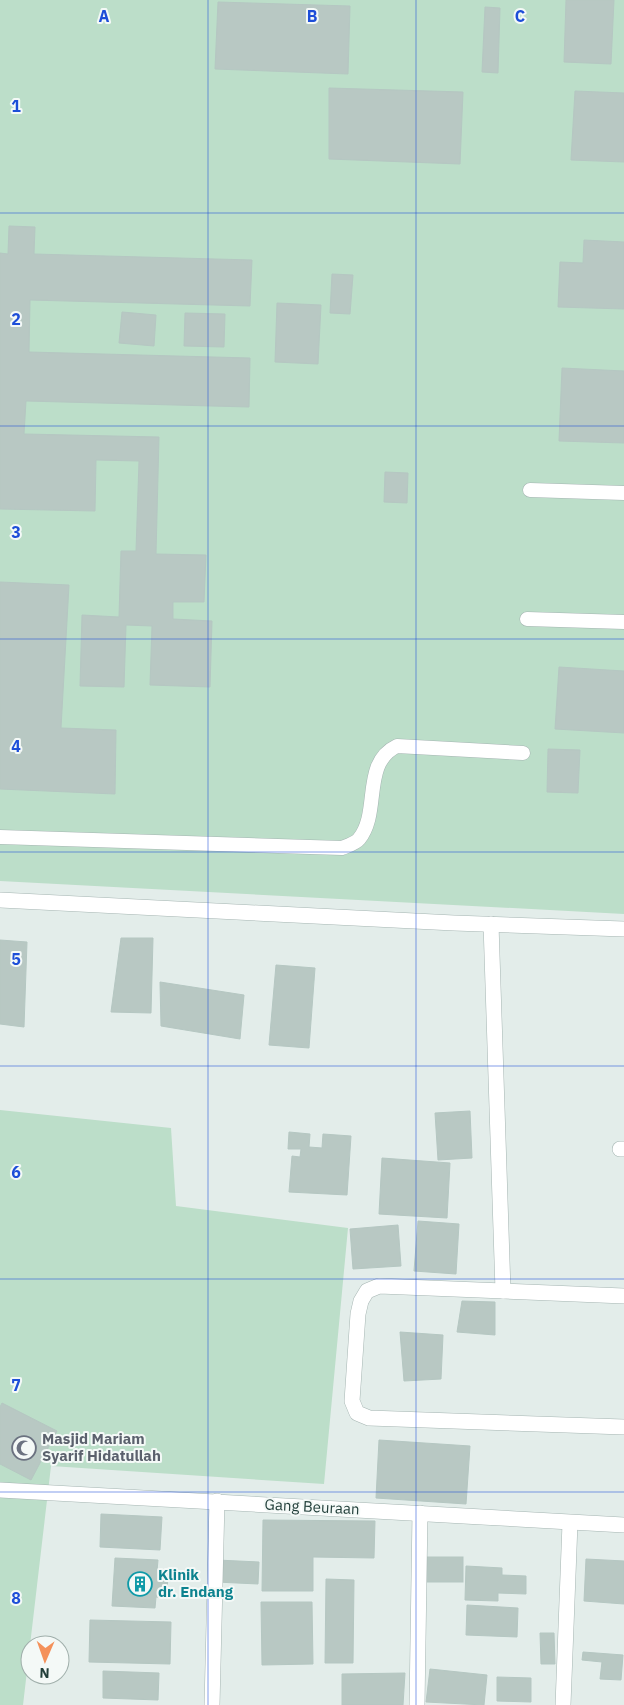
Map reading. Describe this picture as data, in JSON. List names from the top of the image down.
{
  "streets": {
    "street": ["Gang Beuraan"]
  },
  "places": {
    "mosque": ["Masjid Mariam Syarif Hidatullah"],
    "building": ["Klinik dr. Endang"]
  },
  "north": "bottom",
  "grid": {
    "columns": ["A", "B", "C"],
    "rows": [
      "1",
      "2",
      "3",
      "4",
      "5",
      "6",
      "7",
      "8"
    ]
  }
}
